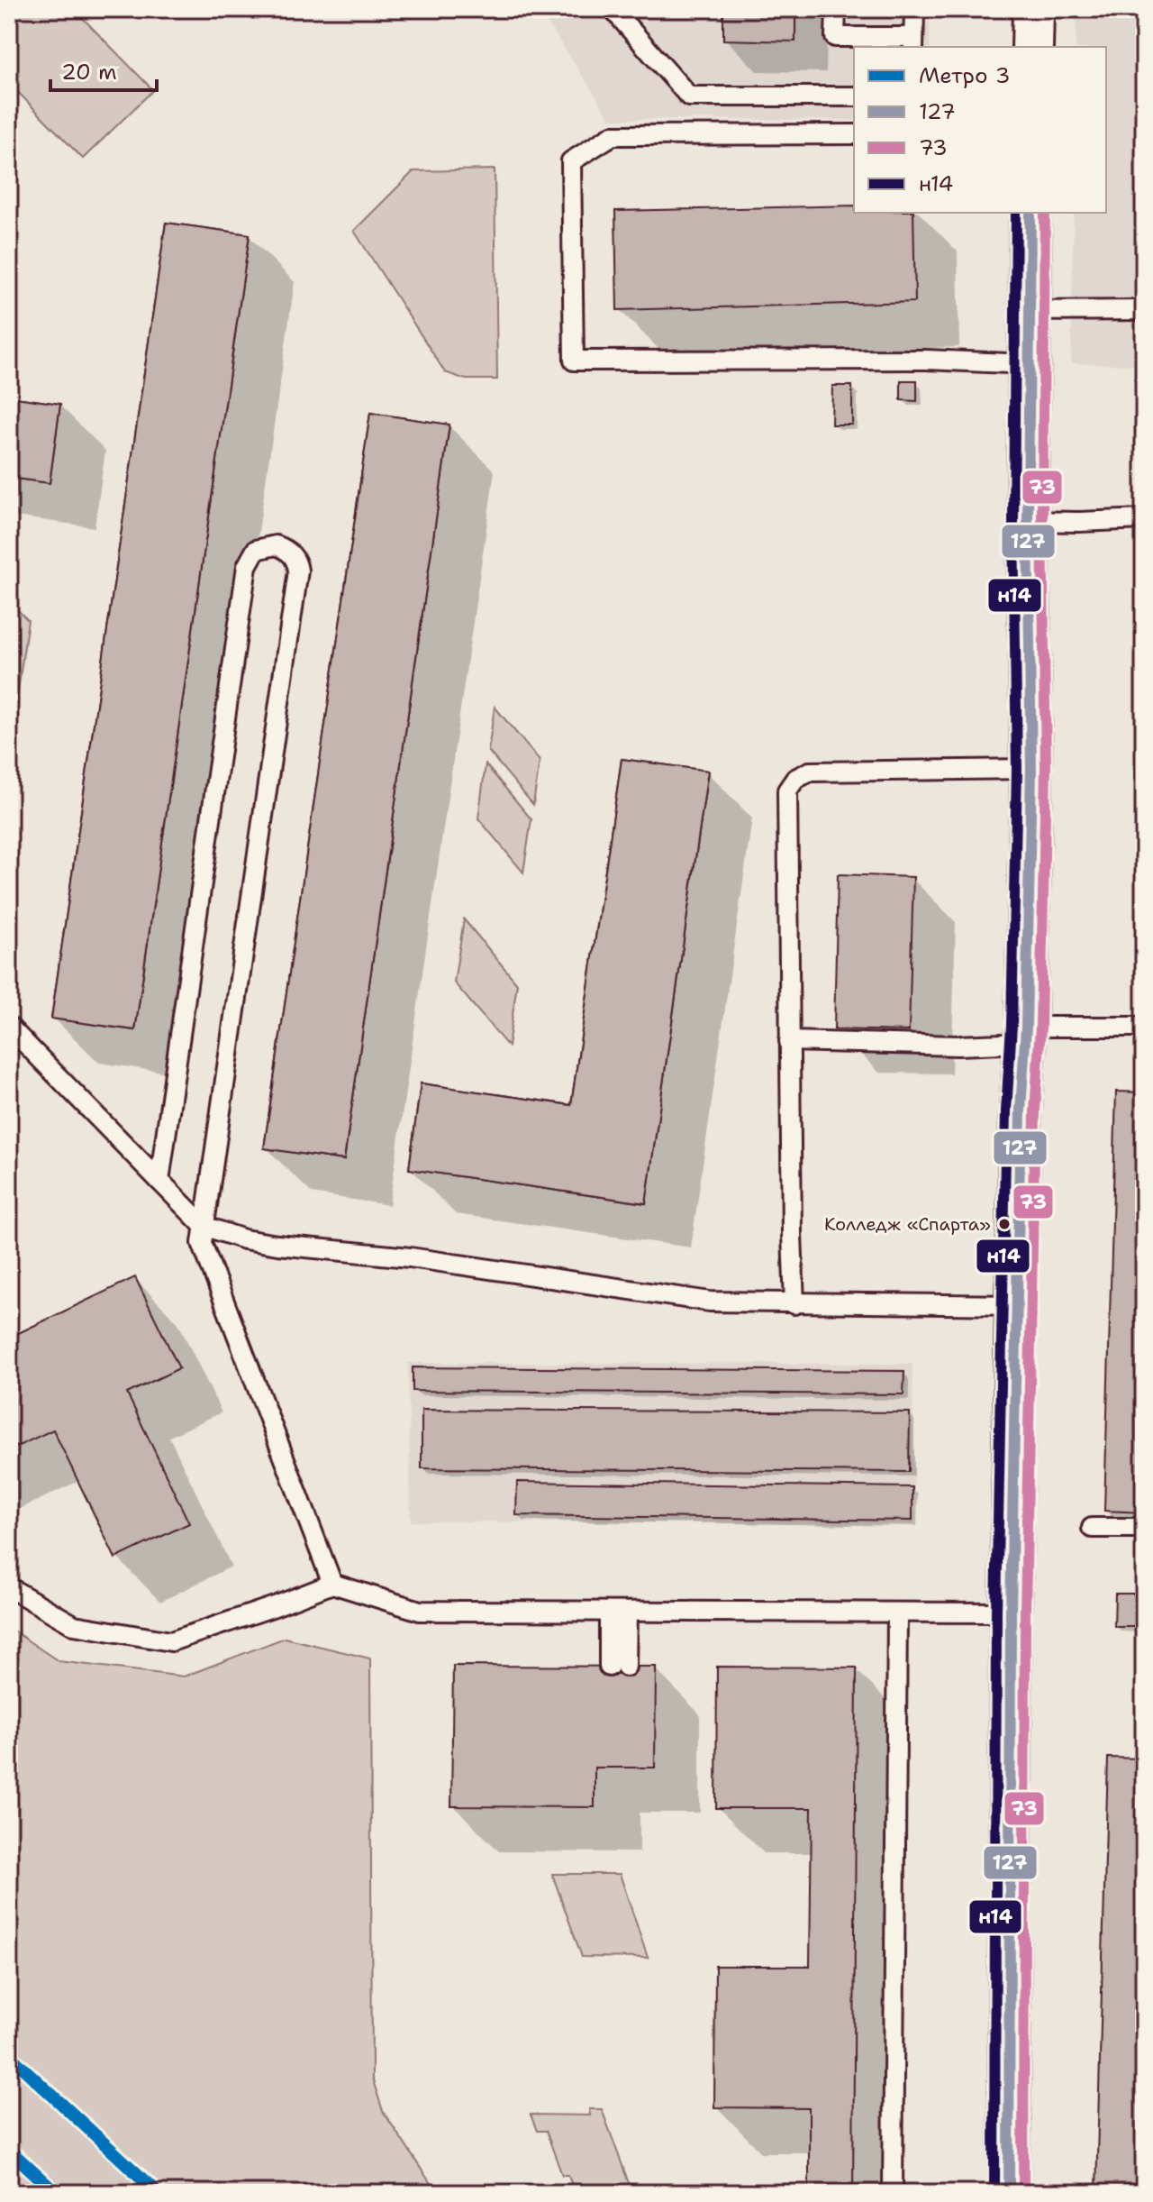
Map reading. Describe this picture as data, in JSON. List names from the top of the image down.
{
  "places": ["Колледж «Спарта»"],
  "lines": [
    "transit line 127",
    "transit line 73",
    "transit line н14",
    "metro line 3"
  ],
  "legend": [
    "Метро 3",
    "127",
    "73",
    "н14"
  ],
  "scale_bar": "20 m"
}
